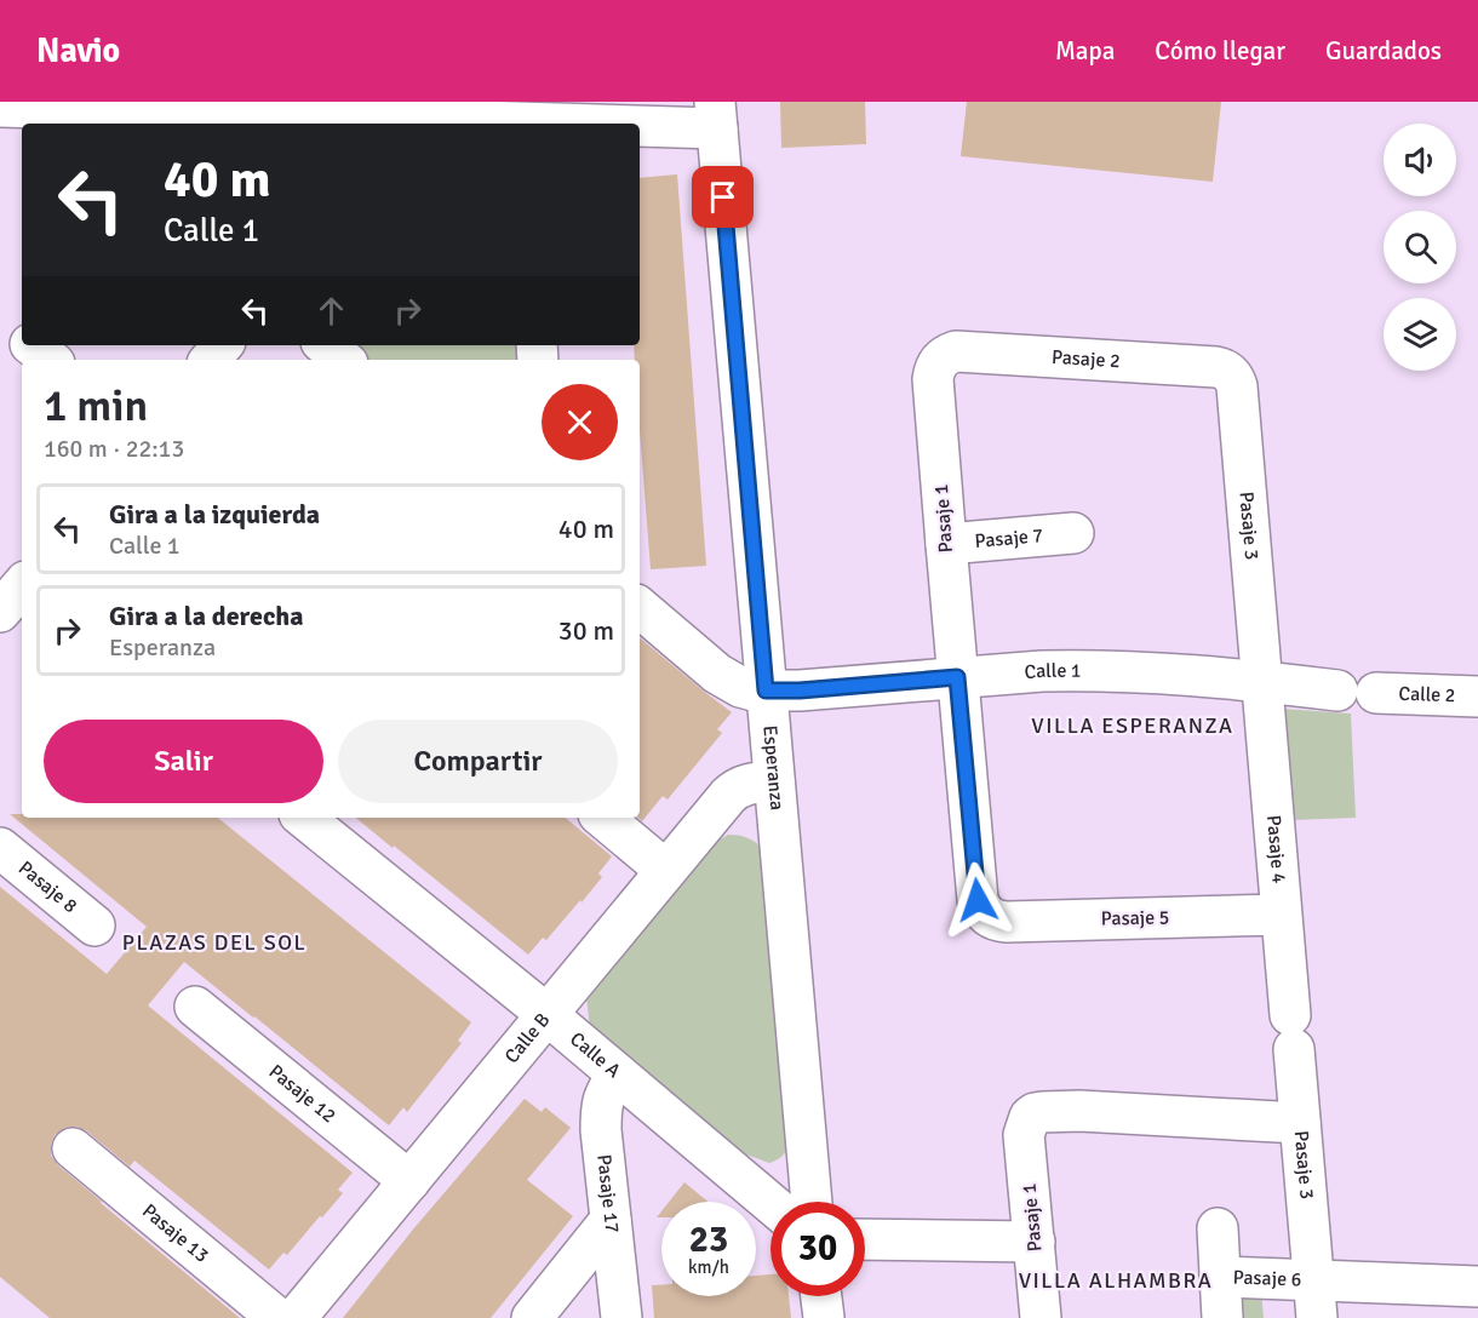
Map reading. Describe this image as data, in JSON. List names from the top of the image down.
{
  "streets": {
    "street": [
      "Pasaje 2",
      "Pasaje 1",
      "Pasaje 3",
      "Pasaje 7",
      "Calle 1",
      "Calle 2",
      "Esperanza",
      "Pasaje 4",
      "Pasaje 8",
      "Pasaje 5",
      "Calle B",
      "Calle A",
      "Pasaje 12",
      "Pasaje 17",
      "Pasaje 13",
      "Pasaje 6"
    ]
  },
  "crossings": [
    ["Pasaje 2", "Pasaje 1"],
    ["Pasaje 2", "Pasaje 3"],
    ["Pasaje 1", "Pasaje 3"],
    ["Pasaje 1", "Pasaje 7"],
    ["Pasaje 1", "Calle 1"],
    ["Pasaje 1", "Pasaje 5"],
    ["Pasaje 3", "Calle 1"],
    ["Pasaje 3", "Pasaje 4"],
    ["Pasaje 3", "Pasaje 6"],
    ["Calle 1", "Calle 2"],
    ["Calle 1", "Esperanza"],
    ["Calle 1", "Pasaje 4"],
    ["Calle 1", "Pasaje 5"],
    ["Esperanza", "Calle B"],
    ["Pasaje 4", "Pasaje 5"],
    ["Calle B", "Calle A"],
    ["Calle B", "Pasaje 12"],
    ["Calle A", "Pasaje 17"]
  ],
  "districts": ["VILLA ESPERANZA", "PLAZAS DEL SOL", "VILLA ALHAMBRA"],
  "page": {
    "header": "Navio",
    "nav": ["Mapa", "Cómo llegar", "Guardados"],
    "turn": ["40 m", "Calle 1"],
    "heading": ["1 min", "160 m · 22:13"],
    "list": [
      {
        "name": "Gira a la izquierda",
        "note": "Calle 1",
        "value": "40 m"
      },
      {
        "name": "Gira a la derecha",
        "note": "Esperanza",
        "value": "30 m"
      }
    ],
    "buttons": ["Salir", "Compartir"],
    "speed": "23 km/h",
    "limit": "30"
  }
}
